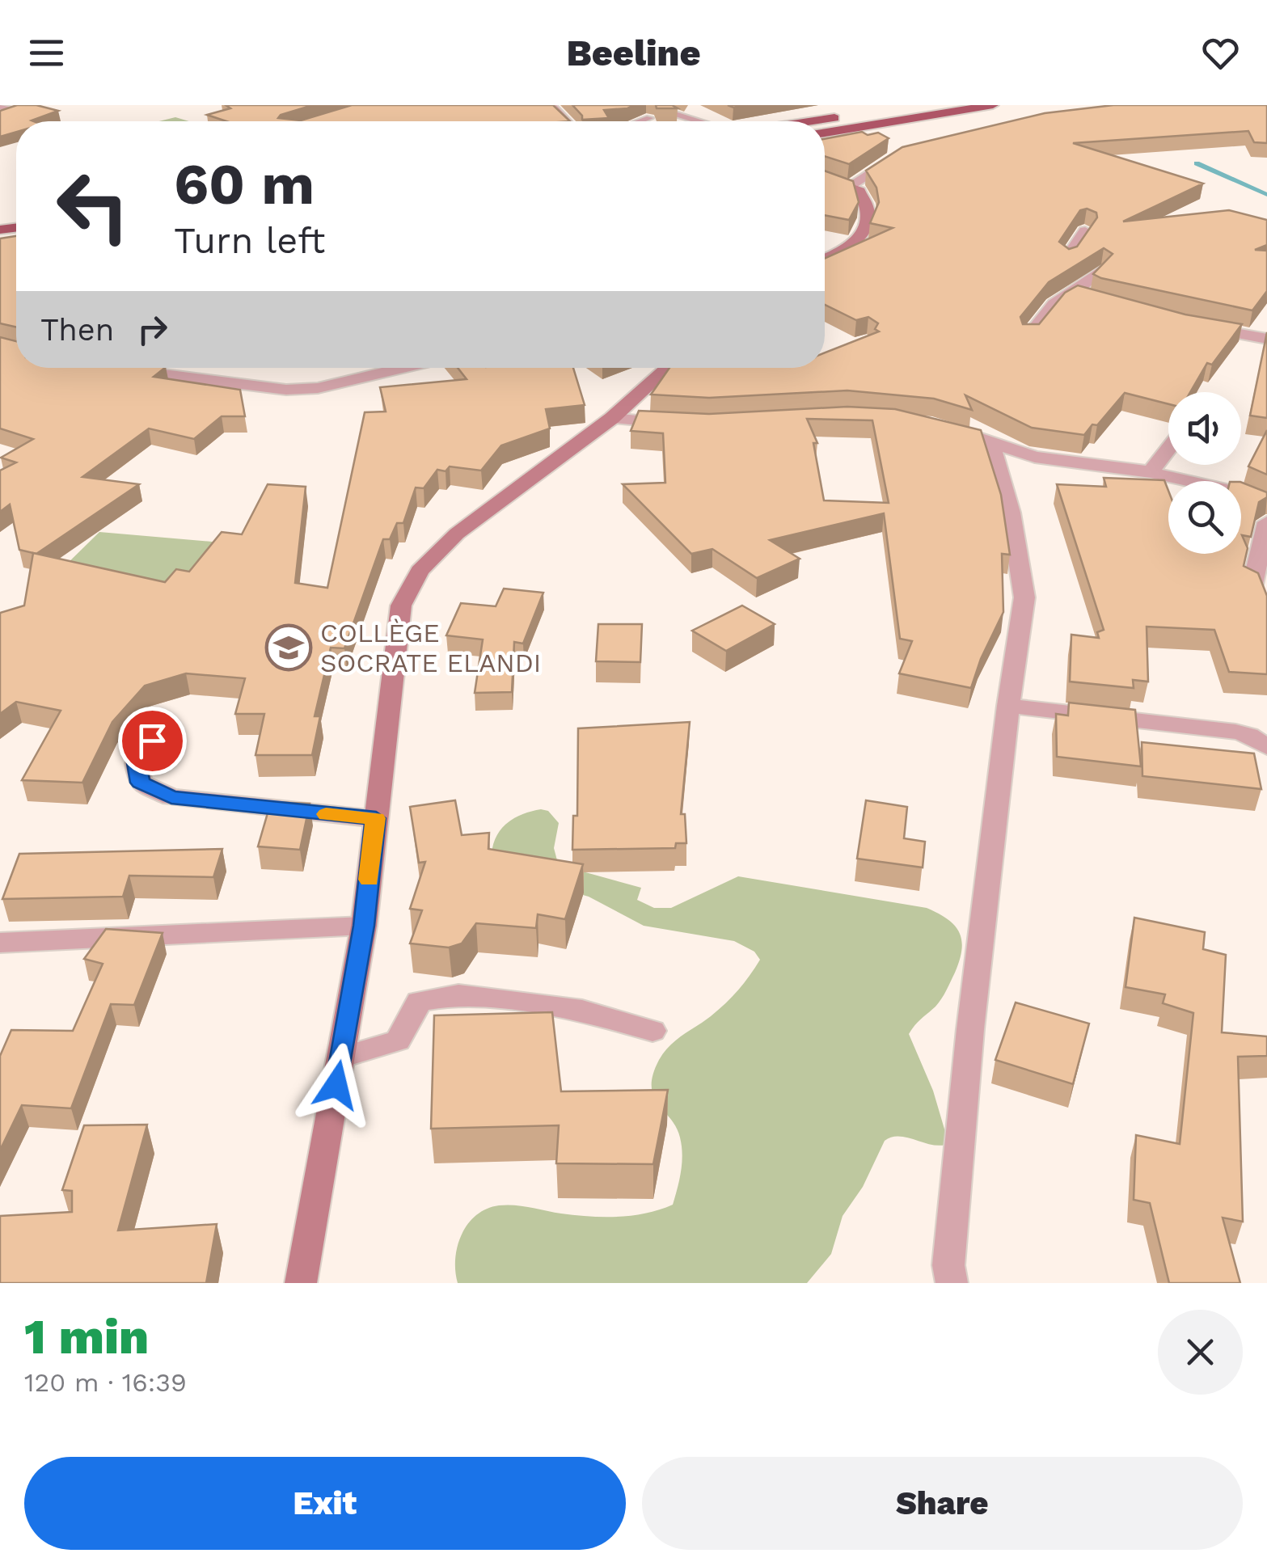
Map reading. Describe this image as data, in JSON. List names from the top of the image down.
{
  "places": {
    "school or university": ["COLLÈGE SOCRATE ELANDI"]
  },
  "page": {
    "header": "Beeline",
    "turn": ["60 m", "Turn left"],
    "then": "Then",
    "heading": ["1 min", "120 m · 16:39"],
    "buttons": ["Exit", "Share"]
  }
}
